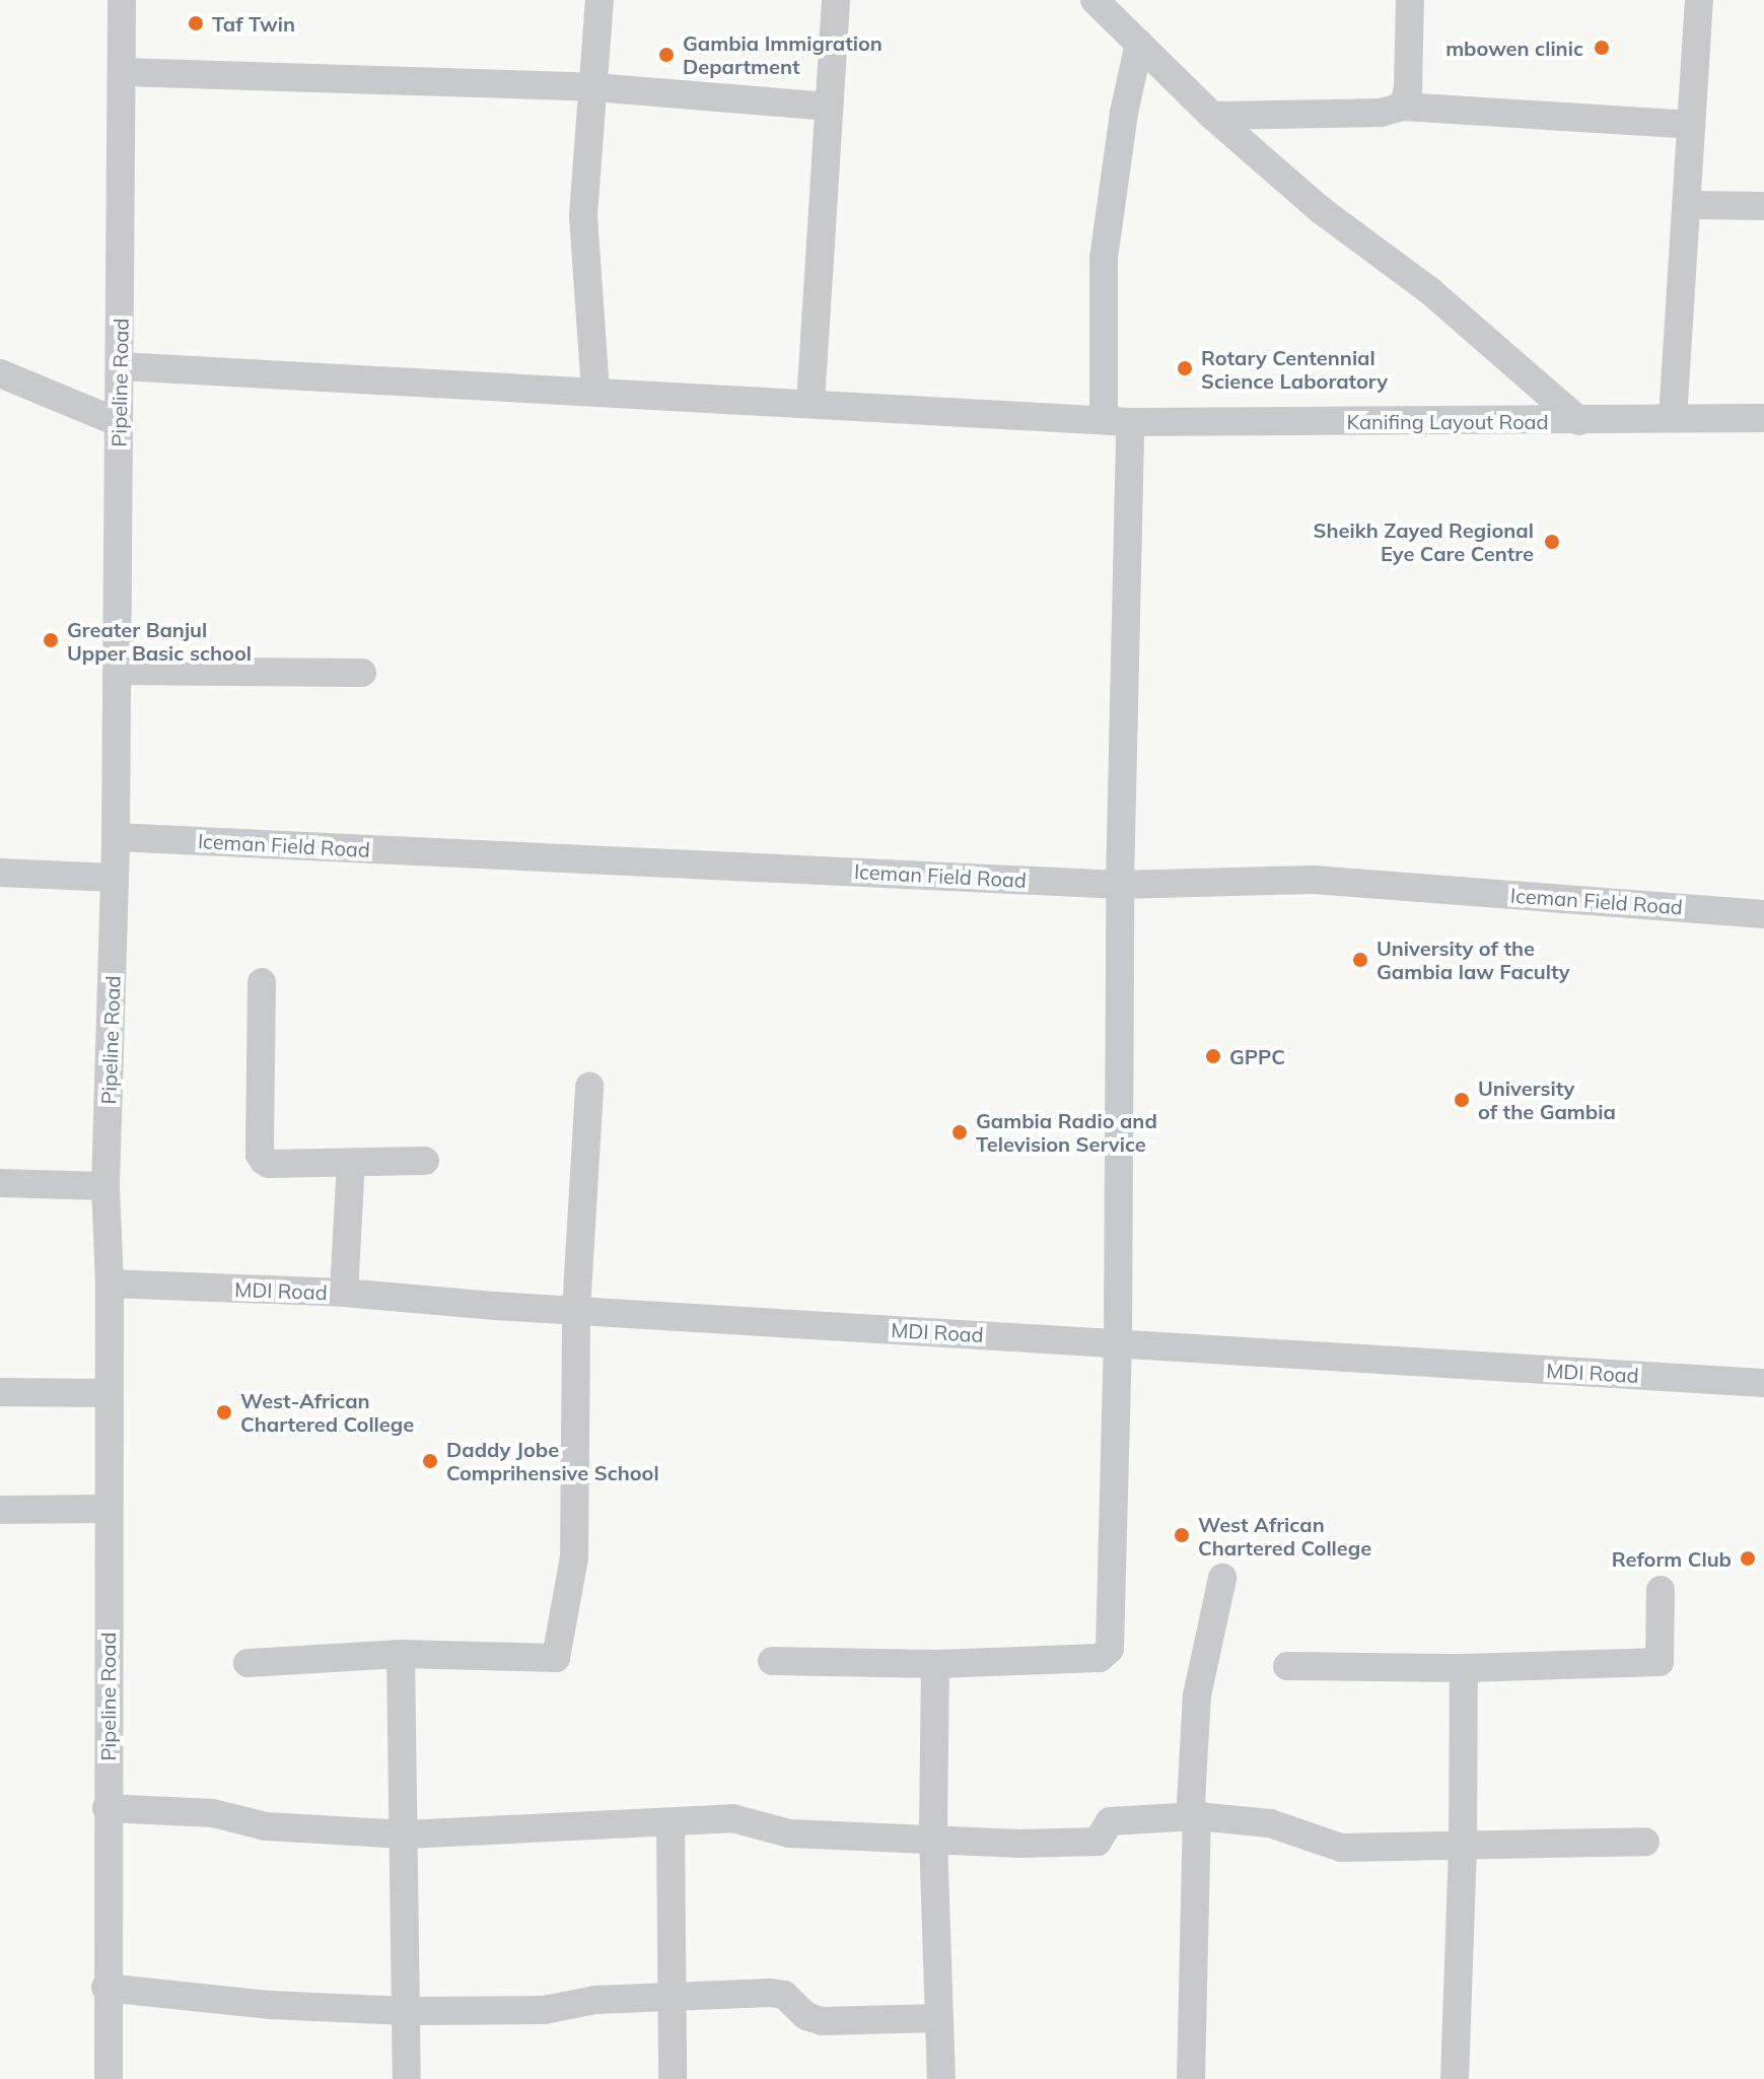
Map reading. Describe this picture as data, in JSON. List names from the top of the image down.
{
  "streets": {
    "street": [
      "Pipeline Road",
      "Kanifing Layout Road",
      "Iceman Field Road",
      "MDI Road"
    ]
  },
  "crossings": [
    ["Pipeline Road", "Kanifing Layout Road"],
    ["Pipeline Road", "Iceman Field Road"],
    ["Pipeline Road", "MDI Road"]
  ],
  "places": [
    "Taf Twin",
    "mbowen clinic",
    "Gambia Immigration Department",
    "Rotary Centennial Science Laboratory",
    "Sheikh Zayed Regional Eye Care Centre",
    "Greater Banjul Upper Basic school",
    "University of the Gambia law Faculty",
    "GPPC",
    "University of the Gambia",
    "Gambia Radio and Television Service",
    "West-African Chartered College",
    "Daddy Jobe Comprihensive School",
    "West African Chartered College",
    "Reform Club"
  ]
}
